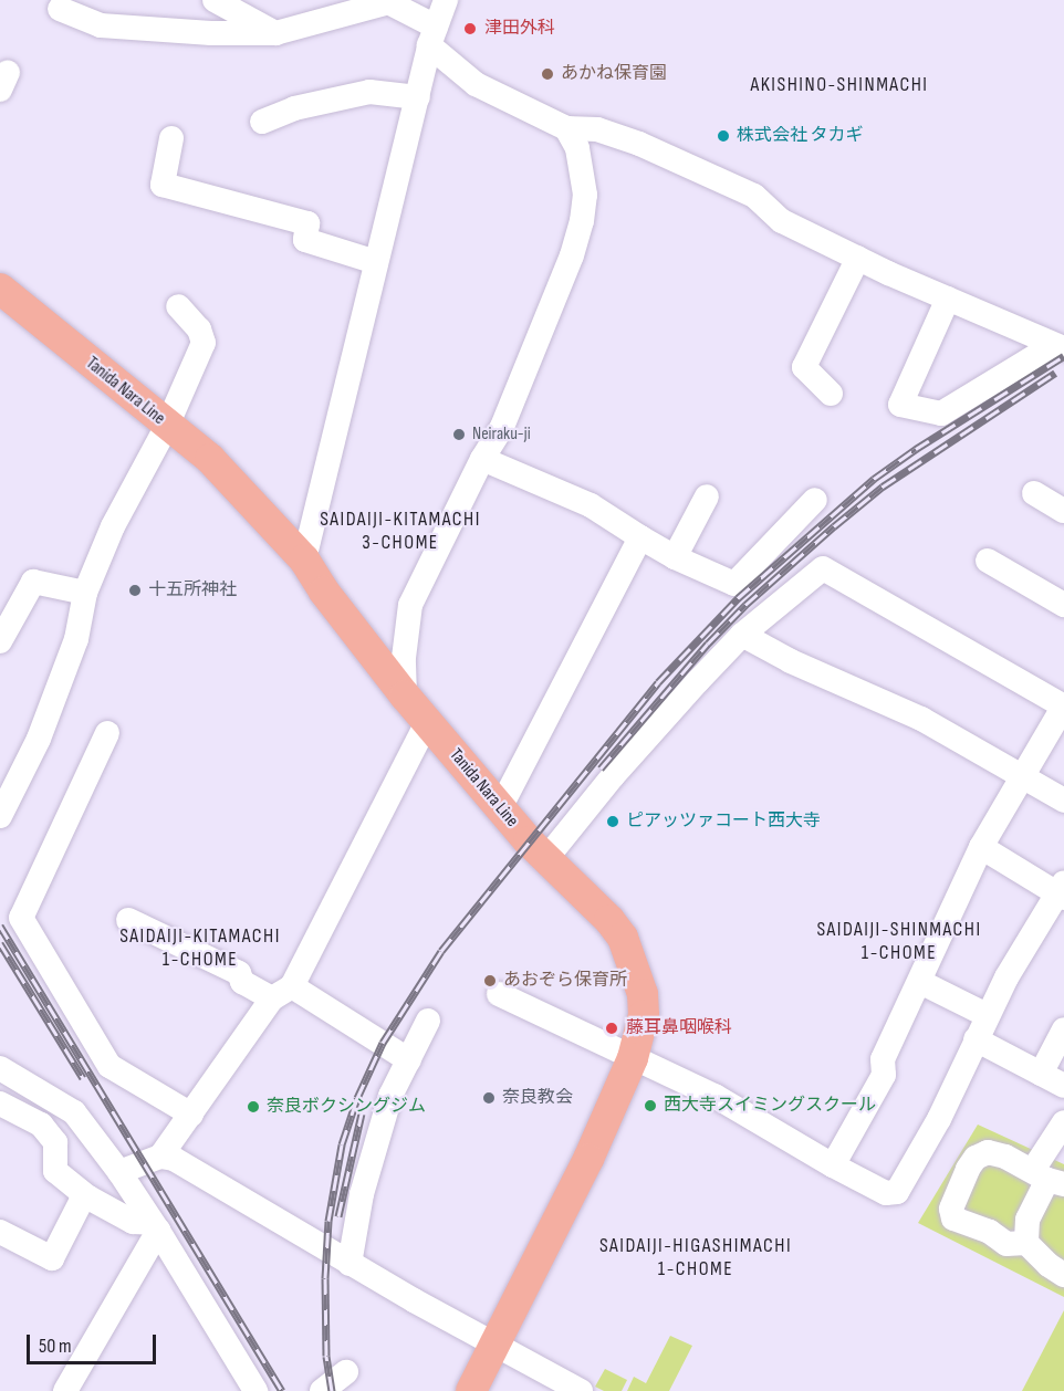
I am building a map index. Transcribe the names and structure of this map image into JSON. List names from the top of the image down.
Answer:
{
  "streets": {
    "main road": ["Tanida Nara Line"]
  },
  "districts": [
    "AKISHINO-SHINMACHI",
    "SAIDAIJI-KITAMACHI 3-CHOME",
    "SAIDAIJI-SHINMACHI 1-CHOME",
    "SAIDAIJI-KITAMACHI 1-CHOME",
    "SAIDAIJI-HIGASHIMACHI 1-CHOME"
  ],
  "places": [
    "津田外科",
    "あかね保育園",
    "株式会社 タカギ",
    "Neiraku-ji",
    "十五所神社",
    "ピアッツァコート西大寺",
    "あおぞら保育所",
    "藤耳鼻咽喉科",
    "奈良教会",
    "西大寺スイミングスクール",
    "奈良ボクシングジム"
  ],
  "scale_bar": "50 m"
}
